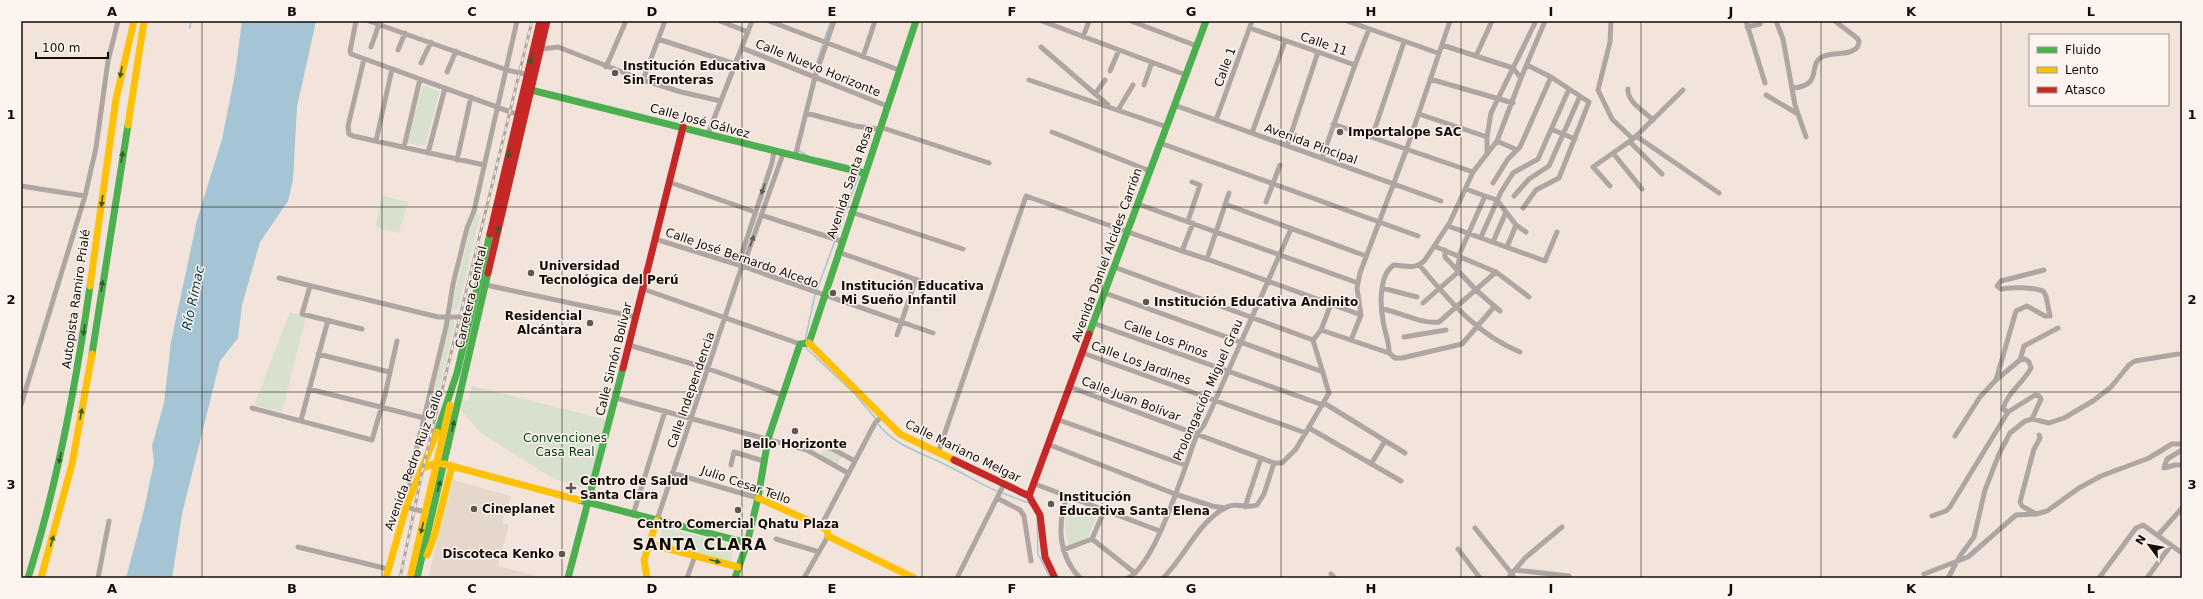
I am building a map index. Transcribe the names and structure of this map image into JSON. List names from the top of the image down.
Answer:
{
  "streets": {
    "main road": [
      "Calle José Gálvez",
      "Avenida Santa Rosa",
      "Avenida Daniel Alcides Carrión",
      "Carretera Central",
      "Autopista Ramiro Prialé",
      "Calle Simón Bolívar",
      "Calle Mariano Melgar",
      "Avenida Pedro Ruiz Gallo",
      "Julio Cesar Tello"
    ],
    "street": [
      "Calle 11",
      "Calle 1",
      "Calle Nuevo Horizonte",
      "Avenida Pincipal",
      "Calle José Bernardo Alcedo",
      "Calle Los Pinos",
      "Calle Los Jardines",
      "Calle Independencia",
      "Prolongación Miguel Grau",
      "Calle Juan Bolívar"
    ]
  },
  "crossings": [
    ["Calle 11", "Calle 1"],
    ["Calle 1", "Avenida Pincipal"],
    ["Calle Nuevo Horizonte", "Avenida Santa Rosa"],
    ["Calle José Gálvez", "Avenida Santa Rosa"],
    ["Calle José Gálvez", "Carretera Central"],
    ["Calle José Gálvez", "Calle Simón Bolívar"],
    ["Calle José Gálvez", "Calle Independencia"],
    ["Avenida Pincipal", "Avenida Daniel Alcides Carrión"],
    ["Avenida Santa Rosa", "Calle José Bernardo Alcedo"],
    ["Avenida Santa Rosa", "Calle Mariano Melgar"],
    ["Avenida Daniel Alcides Carrión", "Calle Los Pinos"],
    ["Avenida Daniel Alcides Carrión", "Calle Los Jardines"],
    ["Avenida Daniel Alcides Carrión", "Calle Juan Bolívar"],
    ["Avenida Daniel Alcides Carrión", "Calle Mariano Melgar"],
    ["Calle José Bernardo Alcedo", "Calle Simón Bolívar"],
    ["Calle José Bernardo Alcedo", "Calle Independencia"],
    ["Carretera Central", "Avenida Pedro Ruiz Gallo"],
    ["Calle Los Pinos", "Prolongación Miguel Grau"],
    ["Calle Los Jardines", "Prolongación Miguel Grau"],
    ["Calle Independencia", "Julio Cesar Tello"],
    ["Prolongación Miguel Grau", "Calle Juan Bolívar"]
  ],
  "districts": ["SANTA CLARA"],
  "water": ["Río Rímac"],
  "parks": ["Convenciones Casa Real"],
  "places": {
    "other": [
      "Institución Educativa Sin Fronteras",
      "Importalope SAC",
      "Universidad Tecnológica del Perú",
      "Institución Educativa Mi Sueño Infantil",
      "Institución Educativa Andinito",
      "Residencial Alcántara",
      "Bello Horizonte",
      "Institución Educativa Santa Elena",
      "Cineplanet",
      "Centro Comercial Qhatu Plaza",
      "Discoteca Kenko"
    ],
    "health": ["Centro de Salud Santa Clara"]
  },
  "legend": ["Fluido", "Lento", "Atasco"],
  "scale_bar": "100 m",
  "north": "top left",
  "grid": {
    "columns": [
      "A",
      "B",
      "C",
      "D",
      "E",
      "F",
      "G",
      "H",
      "I",
      "J",
      "K",
      "L"
    ],
    "rows": ["1", "2", "3"]
  }
}
